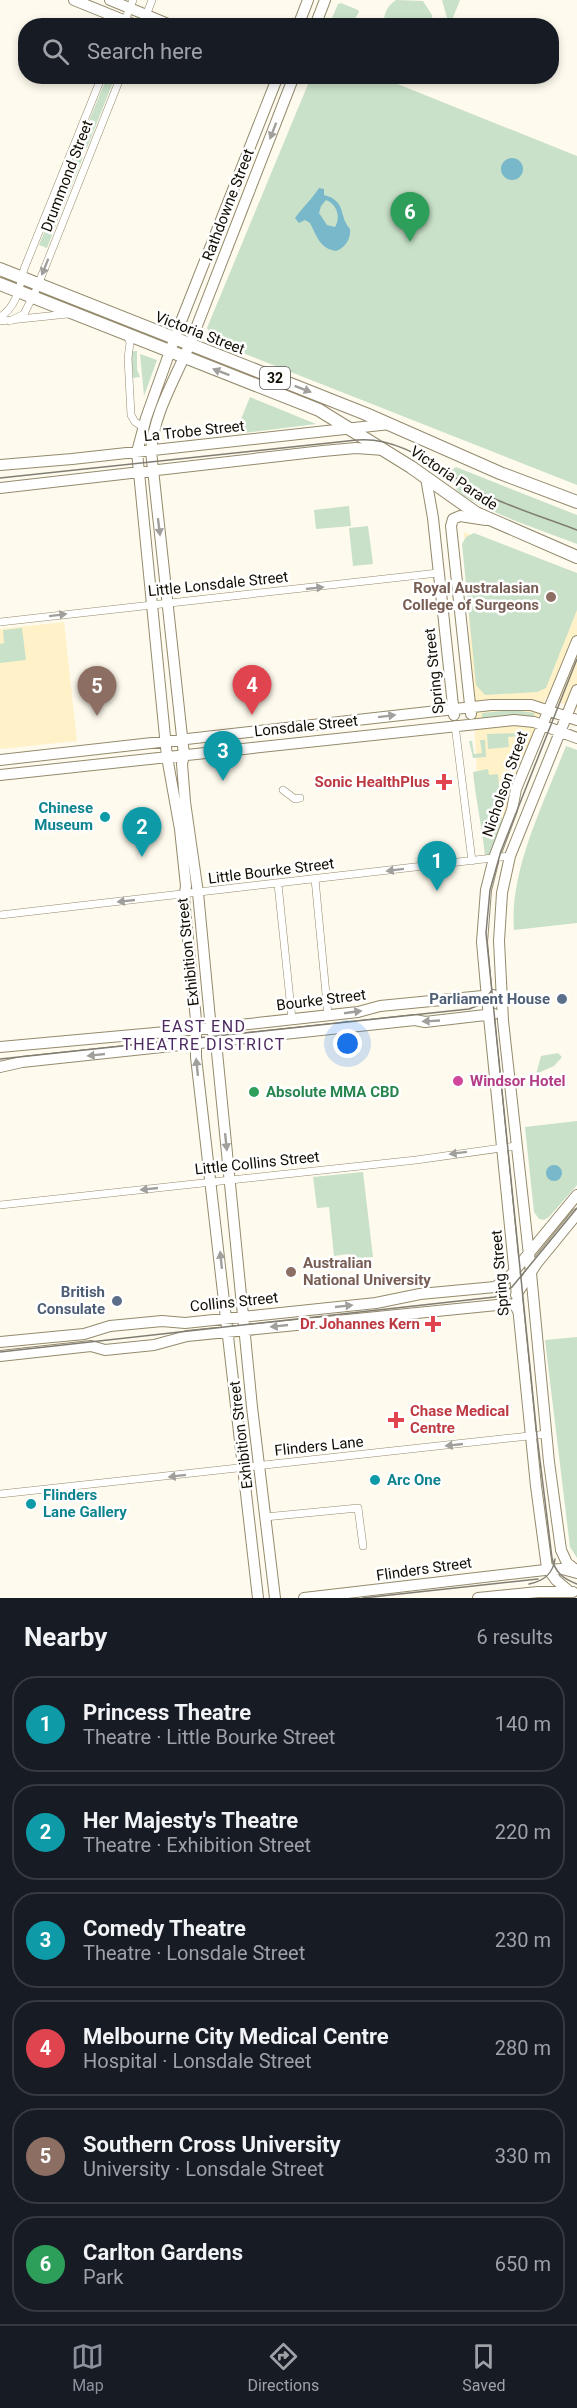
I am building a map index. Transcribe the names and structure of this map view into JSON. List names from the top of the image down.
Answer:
{
  "streets": {
    "main road": ["Victoria Street", "32", "Victoria Parade"],
    "street": [
      "Drummond Street",
      "Rathdowne Street",
      "La Trobe Street",
      "Little Lonsdale Street",
      "Spring Street",
      "Lonsdale Street",
      "Nicholson Street",
      "Little Bourke Street",
      "Exhibition Street",
      "Bourke Street",
      "Little Collins Street",
      "Collins Street",
      "Flinders Lane",
      "Flinders Street"
    ]
  },
  "crossings": [
    ["Drummond Street", "Victoria Street"],
    ["Rathdowne Street", "Victoria Street"],
    ["Rathdowne Street", "Exhibition Street"],
    ["Victoria Street", "La Trobe Street"],
    ["Victoria Street", "Victoria Parade"],
    ["Victoria Street", "Exhibition Street"],
    ["La Trobe Street", "Victoria Parade"],
    ["La Trobe Street", "Exhibition Street"],
    ["Victoria Parade", "Spring Street"],
    ["Little Lonsdale Street", "Spring Street"],
    ["Little Lonsdale Street", "Exhibition Street"],
    ["Spring Street", "Lonsdale Street"],
    ["Spring Street", "Nicholson Street"],
    ["Spring Street", "Little Bourke Street"],
    ["Spring Street", "Bourke Street"],
    ["Spring Street", "Little Collins Street"],
    ["Spring Street", "Collins Street"],
    ["Spring Street", "Flinders Lane"],
    ["Spring Street", "Flinders Street"],
    ["Lonsdale Street", "Nicholson Street"],
    ["Lonsdale Street", "Exhibition Street"],
    ["Nicholson Street", "Little Bourke Street"],
    ["Little Bourke Street", "Exhibition Street"],
    ["Exhibition Street", "Bourke Street"],
    ["Exhibition Street", "Little Collins Street"],
    ["Exhibition Street", "Collins Street"],
    ["Exhibition Street", "Flinders Lane"]
  ],
  "one_way": [
    "Little Lonsdale Street",
    "Little Bourke Street",
    "Little Collins Street",
    "Flinders Lane"
  ],
  "districts": ["EAST END THEATRE DISTRICT"],
  "places": {
    "other": [
      "Royal Australasian College of Surgeons",
      "Chinese Museum",
      "Parliament House",
      "Windsor Hotel",
      "Absolute MMA CBD",
      "Australian National University",
      "British Consulate",
      "Arc One",
      "Flinders Lane Gallery"
    ],
    "health": ["Sonic HealthPlus", "Dr Johannes Kern", "Chase Medical Centre"]
  },
  "page": {
    "search": "Search here",
    "pins": [
      "6",
      "4",
      "5",
      "3",
      "2",
      "1"
    ],
    "heading": ["Nearby", "6 results"],
    "list": [
      {
        "mark": "1",
        "name": "Princess Theatre",
        "note": "Theatre · Little Bourke Street",
        "value": "140 m"
      },
      {
        "mark": "2",
        "name": "Her Majesty's Theatre",
        "note": "Theatre · Exhibition Street",
        "value": "220 m"
      },
      {
        "mark": "3",
        "name": "Comedy Theatre",
        "note": "Theatre · Lonsdale Street",
        "value": "230 m"
      },
      {
        "mark": "4",
        "name": "Melbourne City Medical Centre",
        "note": "Hospital · Lonsdale Street",
        "value": "280 m"
      },
      {
        "mark": "5",
        "name": "Southern Cross University",
        "note": "University · Lonsdale Street",
        "value": "330 m"
      },
      {
        "mark": "6",
        "name": "Carlton Gardens",
        "note": "Park",
        "value": "650 m"
      }
    ],
    "nav": ["Map", "Directions", "Saved"]
  }
}
